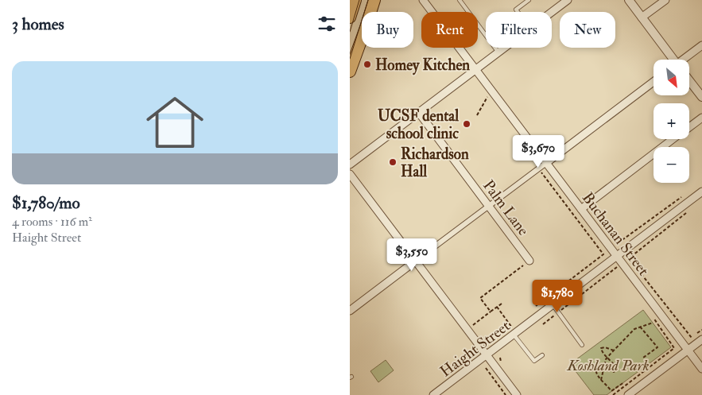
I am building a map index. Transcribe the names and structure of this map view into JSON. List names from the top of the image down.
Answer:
{
  "streets": {
    "street": ["Palm Lane", "Buchanan Street", "Haight Street"]
  },
  "crossings": [
    ["Buchanan Street", "Haight Street"]
  ],
  "parks": ["Koshland Park"],
  "places": ["Homey Kitchen", "UCSF dental school clinic", "Richardson Hall"],
  "north": "bottom right",
  "page": {
    "heading": "3 homes",
    "chip": [
      "Buy",
      "Rent",
      "Filters",
      "New"
    ],
    "list": [
      {
        "name": "$1,780/mo",
        "note": "4 rooms · 116 m² · Haight Street"
      }
    ],
    "map_buttons": ["+", "−"],
    "price": ["$3,670", "$3,550", "$1,780"]
  }
}
